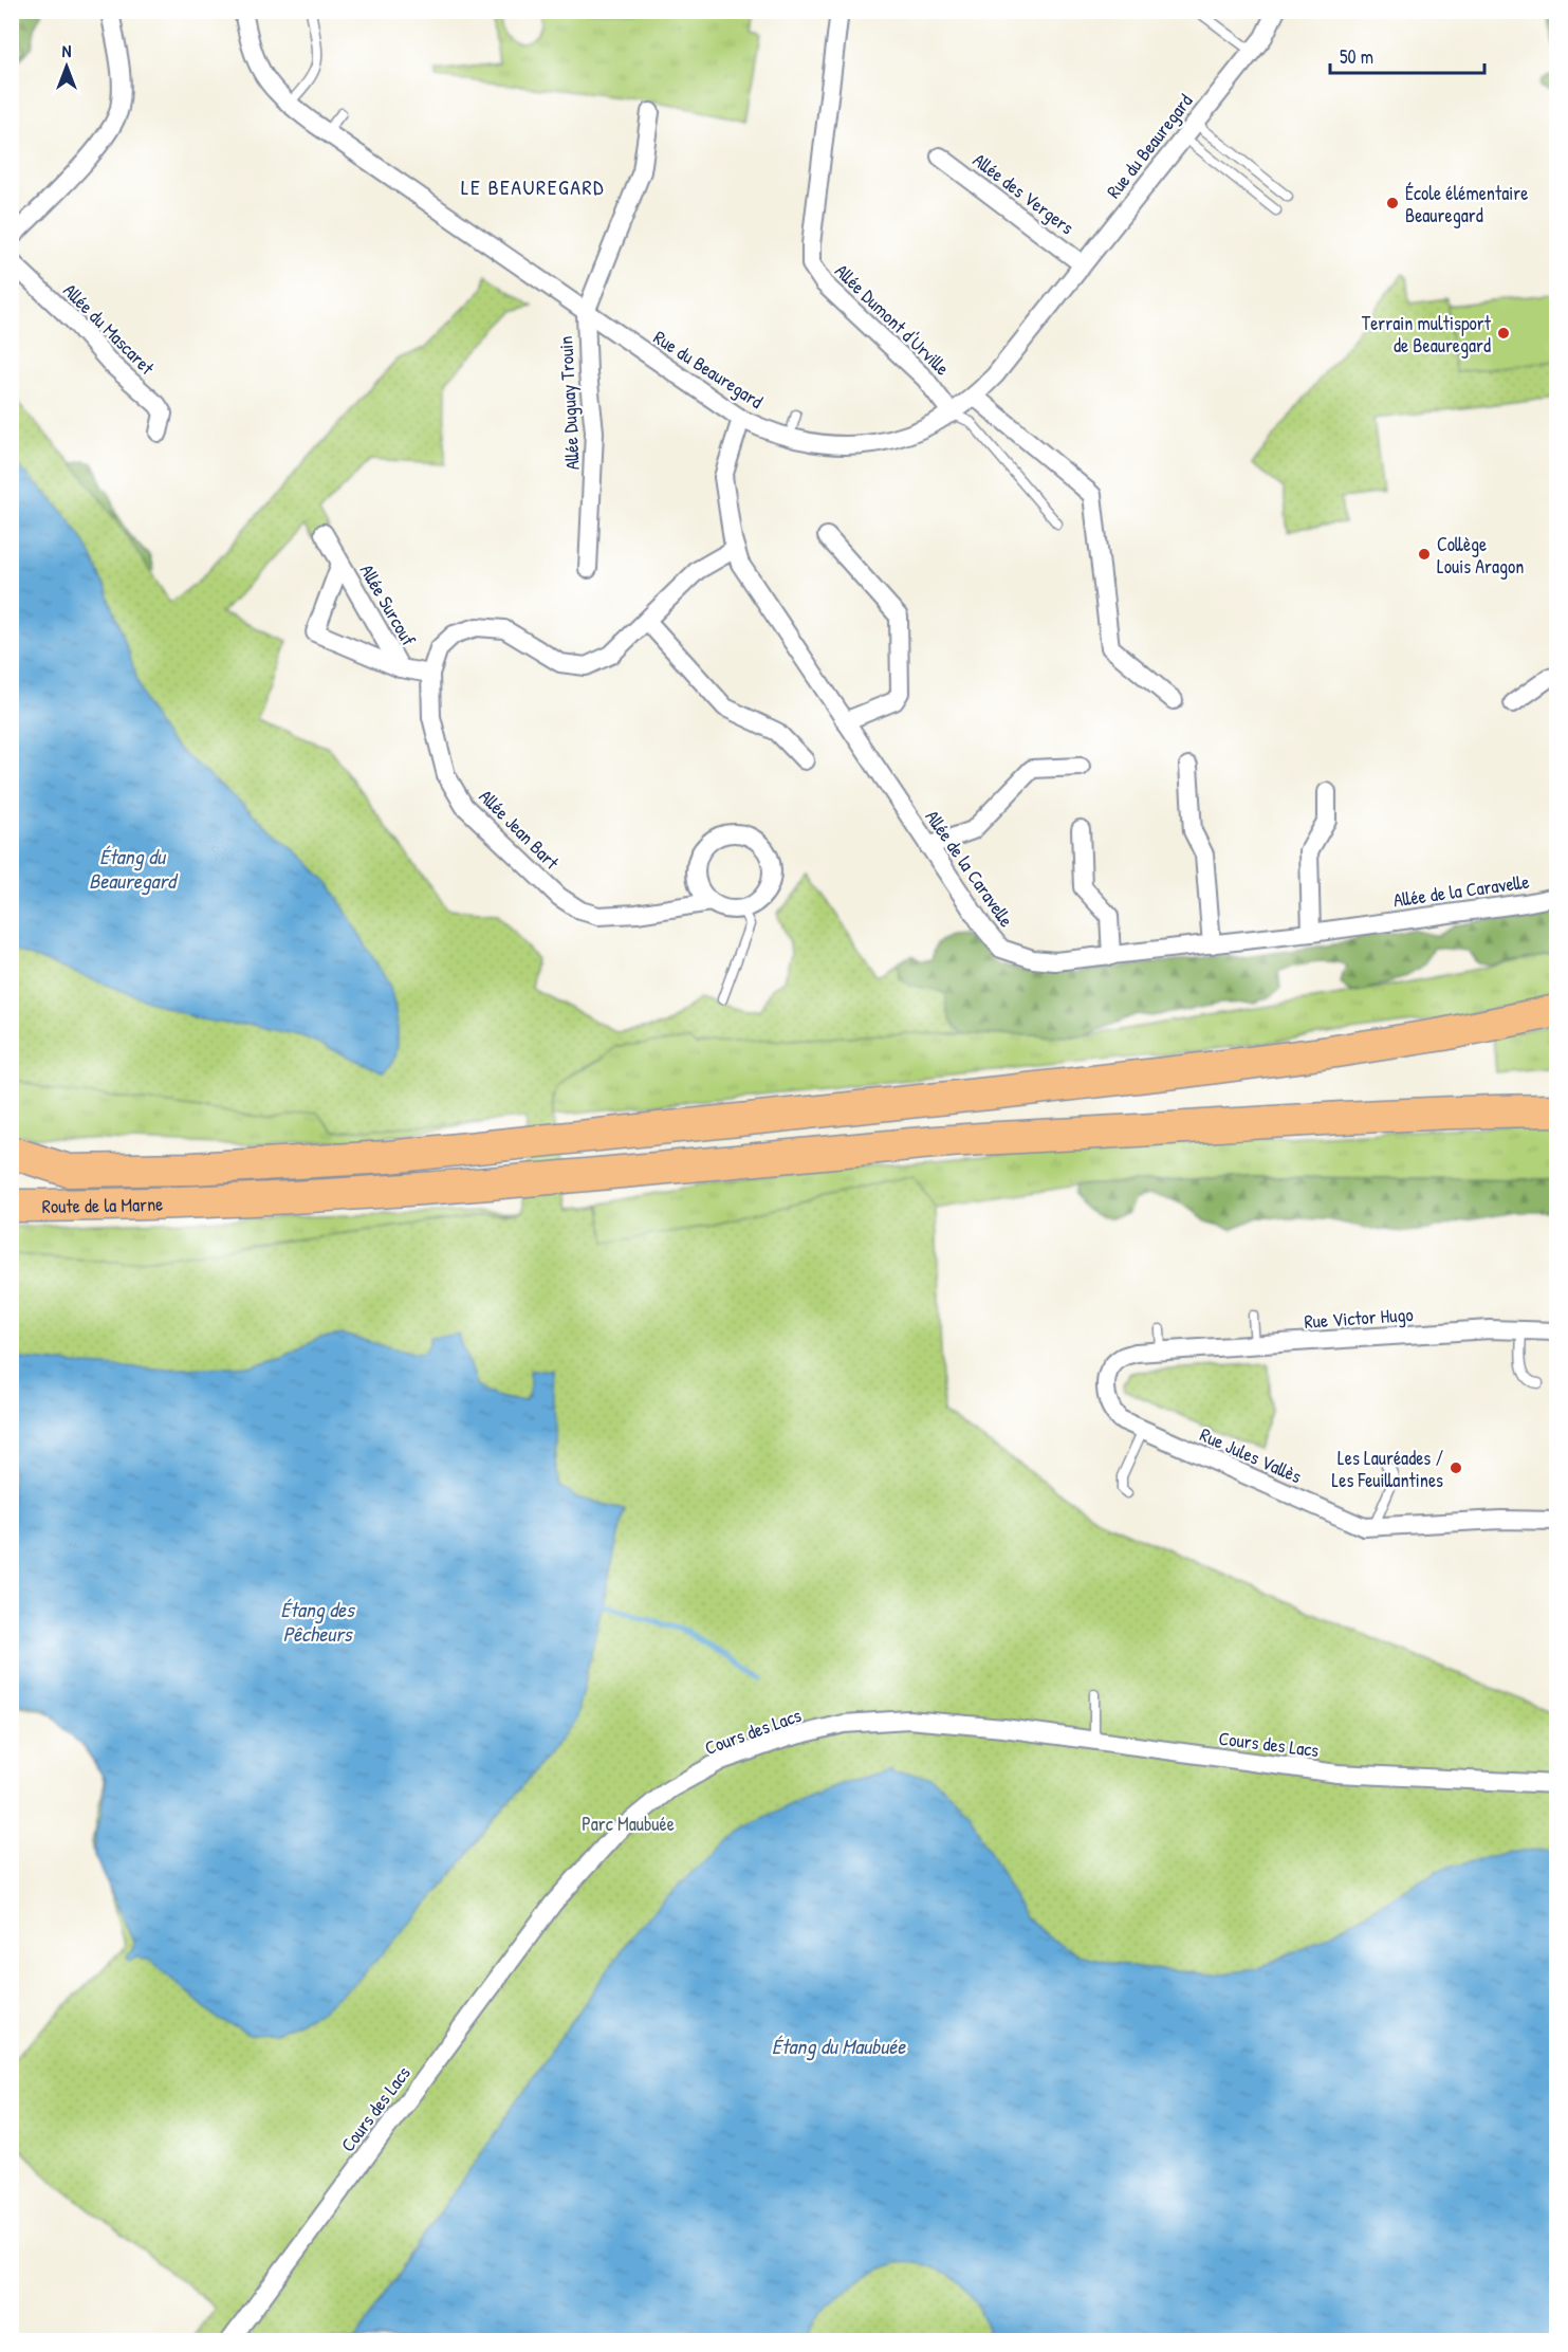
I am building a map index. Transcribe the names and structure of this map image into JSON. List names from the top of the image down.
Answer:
{
  "streets": {
    "highway": ["Route de la Marne"],
    "street": [
      "Rue du Beauregard",
      "Allée des Vergers",
      "Allée Dumont d'Urville",
      "Allée du Mascaret",
      "Allée Duguay Trouin",
      "Allée Surcouf",
      "Allée Jean Bart",
      "Allée de la Caravelle",
      "Rue Victor Hugo",
      "Rue Jules Vallès",
      "Cours des Lacs"
    ]
  },
  "crossings": [
    ["Rue du Beauregard", "Allée des Vergers"],
    ["Rue du Beauregard", "Allée Dumont d'Urville"],
    ["Rue du Beauregard", "Allée Duguay Trouin"],
    ["Rue du Beauregard", "Allée de la Caravelle"],
    ["Allée Surcouf", "Allée Jean Bart"],
    ["Allée Jean Bart", "Allée de la Caravelle"],
    ["Rue Victor Hugo", "Rue Jules Vallès"]
  ],
  "districts": ["LE BEAUREGARD"],
  "water": ["Étang du Beauregard", "Étang des Pêcheurs", "Étang du Maubuée"],
  "parks": ["Parc Maubuée"],
  "places": [
    "École élémentaire Beauregard",
    "Terrain multisport de Beauregard",
    "Collège Louis Aragon",
    "Les Lauréades / Les Feuillantines"
  ],
  "scale_bar": "50 m",
  "north": "top"
}
